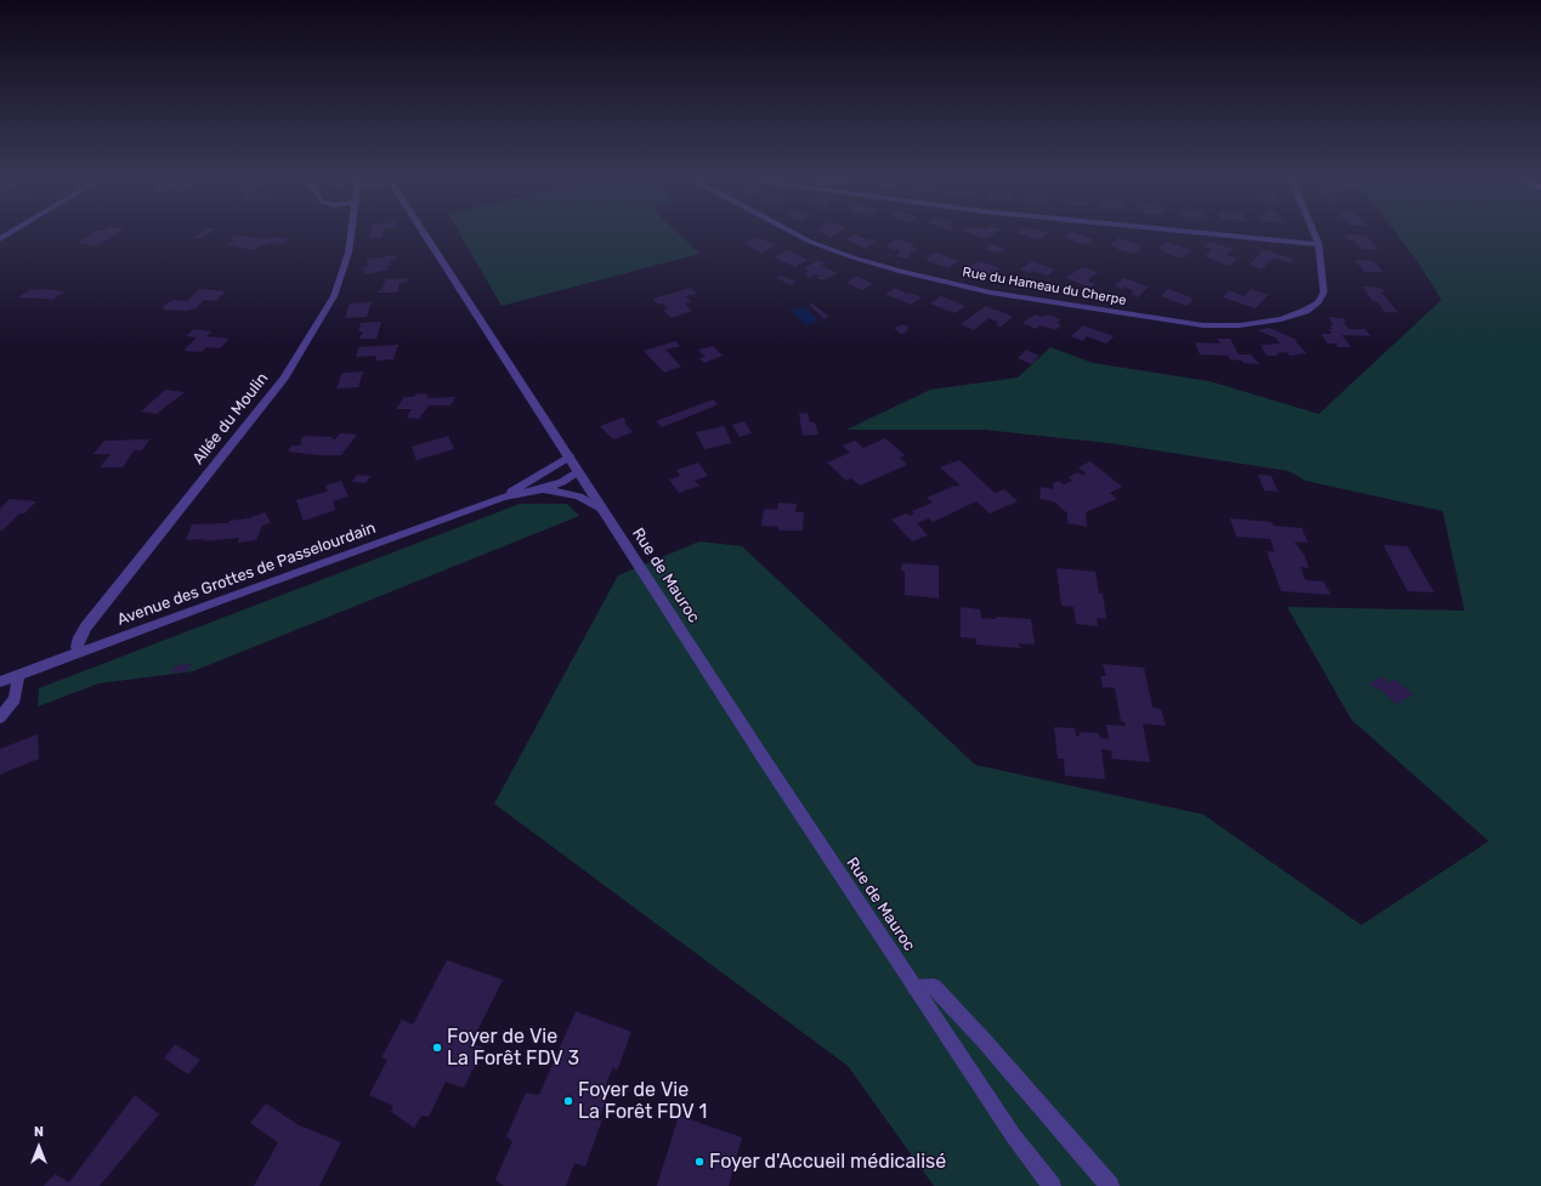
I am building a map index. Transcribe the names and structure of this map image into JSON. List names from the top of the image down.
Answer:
{
  "streets": {
    "street": [
      "Rue du Hameau du Cherpe",
      "Allée du Moulin",
      "Avenue des Grottes de Passelourdain",
      "Rue de Mauroc"
    ]
  },
  "crossings": [
    ["Allée du Moulin", "Avenue des Grottes de Passelourdain"],
    ["Avenue des Grottes de Passelourdain", "Rue de Mauroc"]
  ],
  "places": ["Foyer de Vie La Forêt FDV 3", "Foyer de Vie La Forêt FDV 1", "Foyer d'Accueil médicalisé"],
  "north": "top"
}
